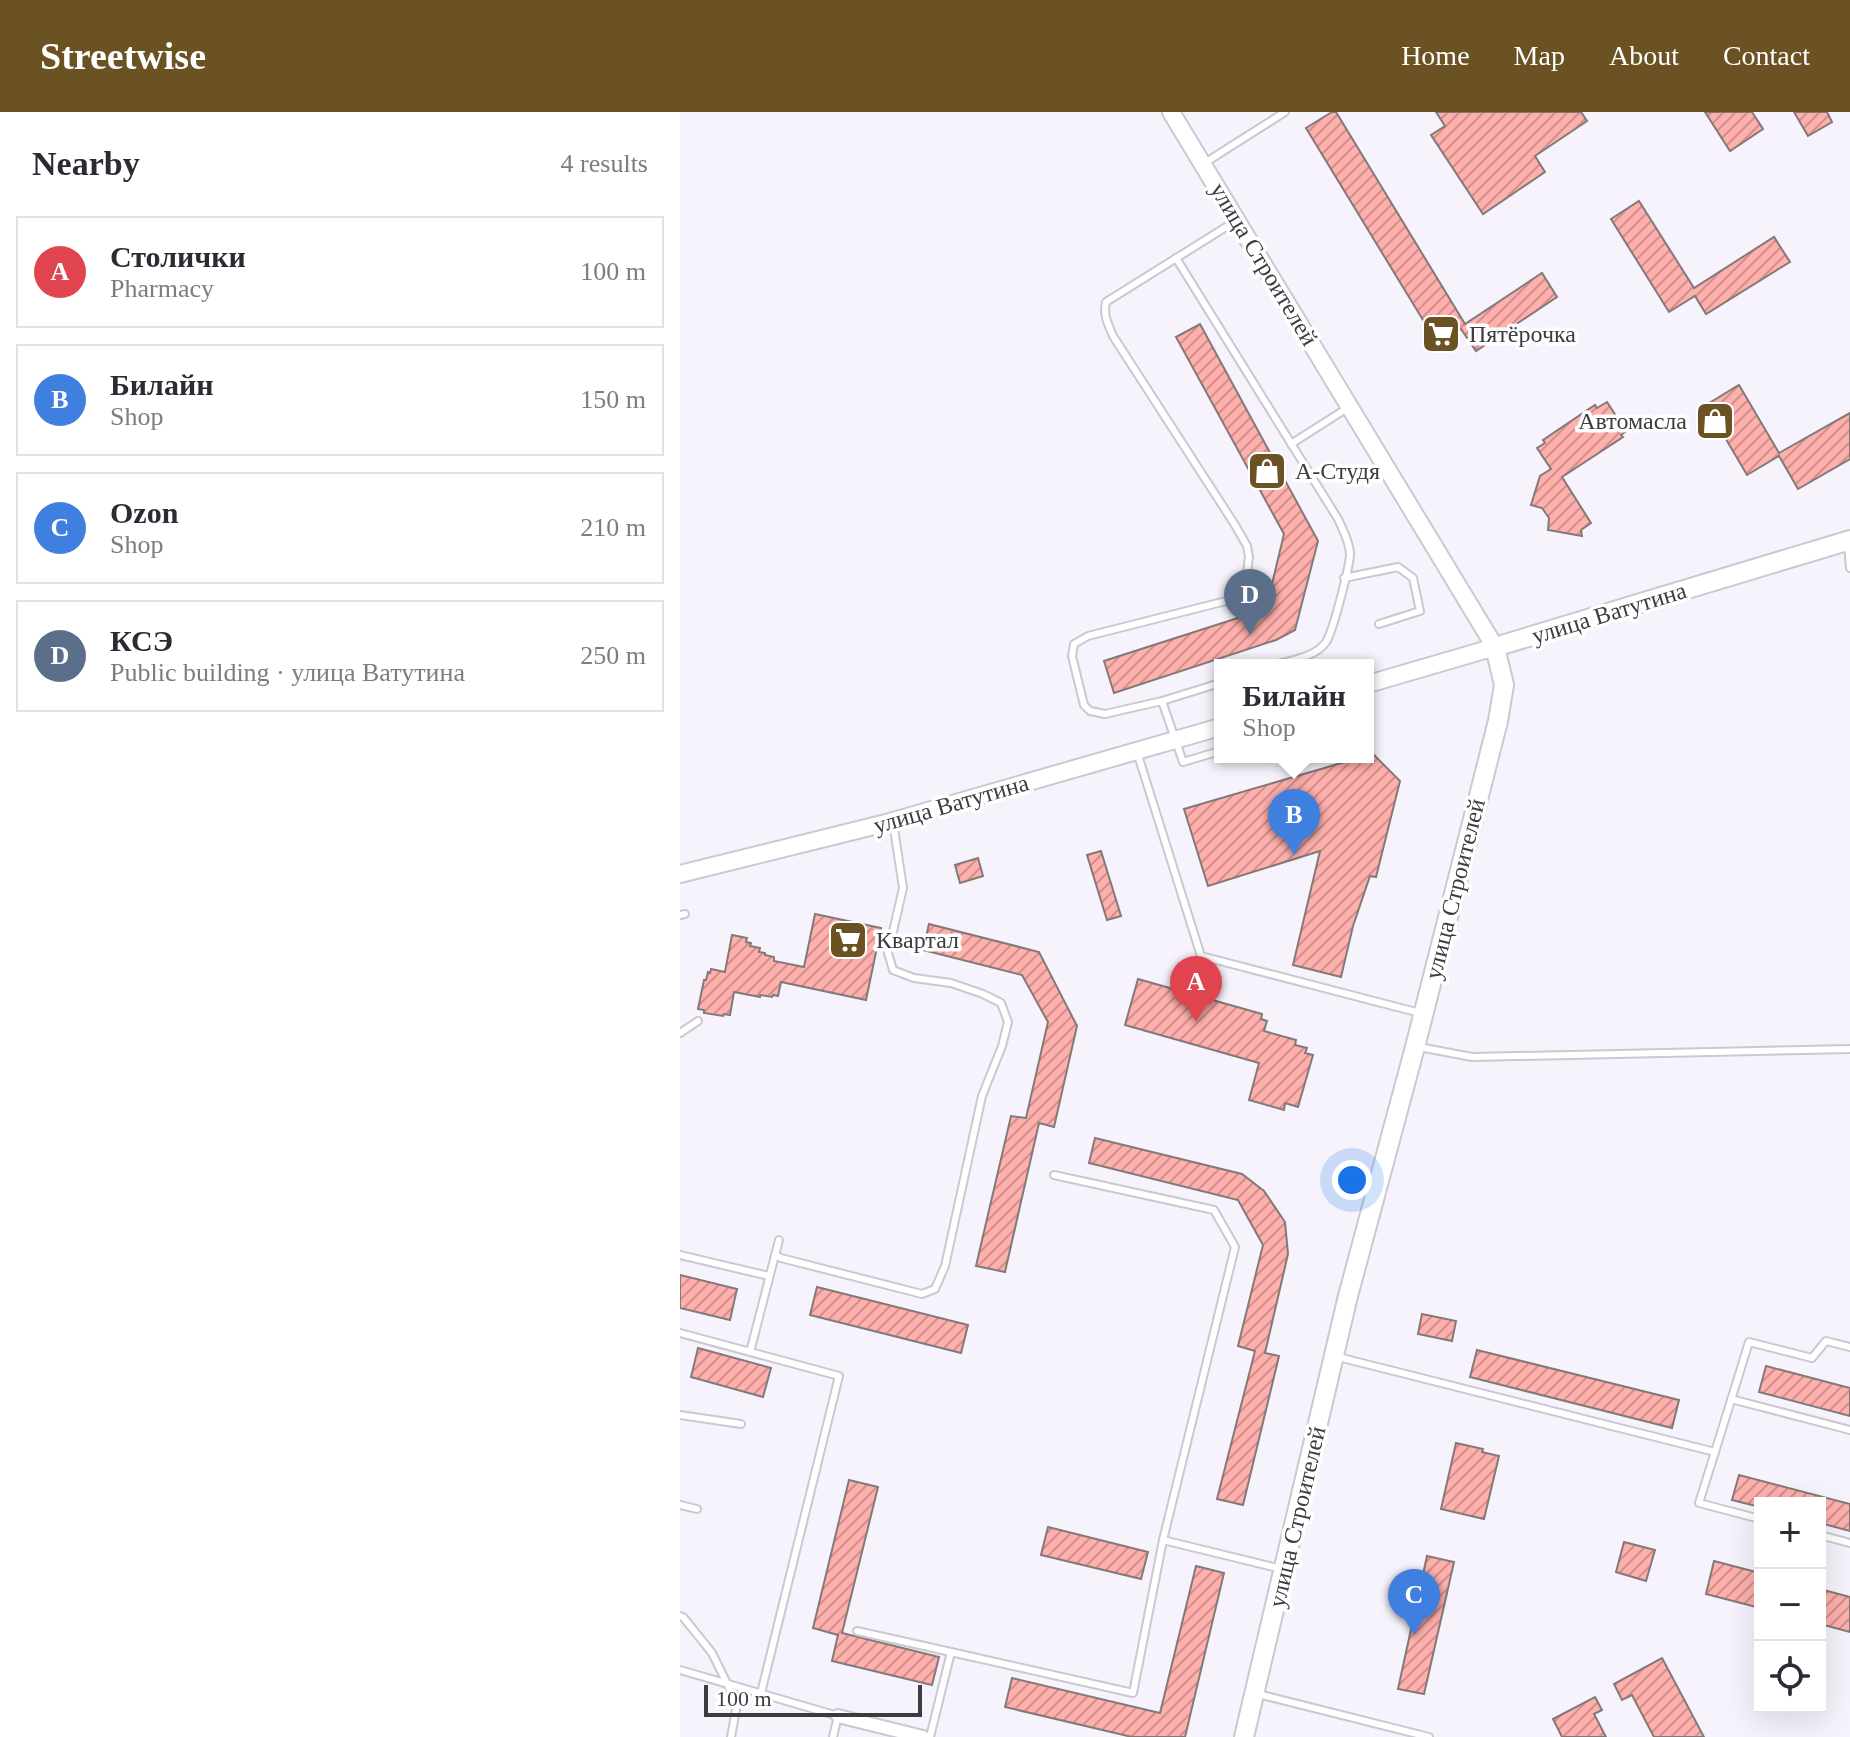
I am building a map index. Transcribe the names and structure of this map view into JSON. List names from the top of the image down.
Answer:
{
  "streets": {
    "main road": ["улица Строителей", "улица Ватутина"]
  },
  "crossings": [
    ["улица Строителей", "улица Ватутина"]
  ],
  "places": {
    "supermarket": ["Пятёрочка", "Квартал"],
    "shop": ["Автомасла", "А-Студя"]
  },
  "scale_bar": "100 m",
  "page": {
    "header": "Streetwise",
    "nav": [
      "Home",
      "Map",
      "About",
      "Contact"
    ],
    "heading": ["Nearby", "4 results"],
    "list": [
      {
        "mark": "A",
        "name": "Столички",
        "note": "Pharmacy",
        "value": "100 m"
      },
      {
        "mark": "B",
        "name": "Билайн",
        "note": "Shop",
        "value": "150 m"
      },
      {
        "mark": "C",
        "name": "Ozon",
        "note": "Shop",
        "value": "210 m"
      },
      {
        "mark": "D",
        "name": "КСЭ",
        "note": "Public building · улица Ватутина",
        "value": "250 m"
      }
    ],
    "pins": [
      "D",
      "B",
      "A",
      "C"
    ],
    "popup": ["Билайн", "Shop"],
    "map_buttons": ["+", "−"],
    "scale": "100 m"
  }
}
